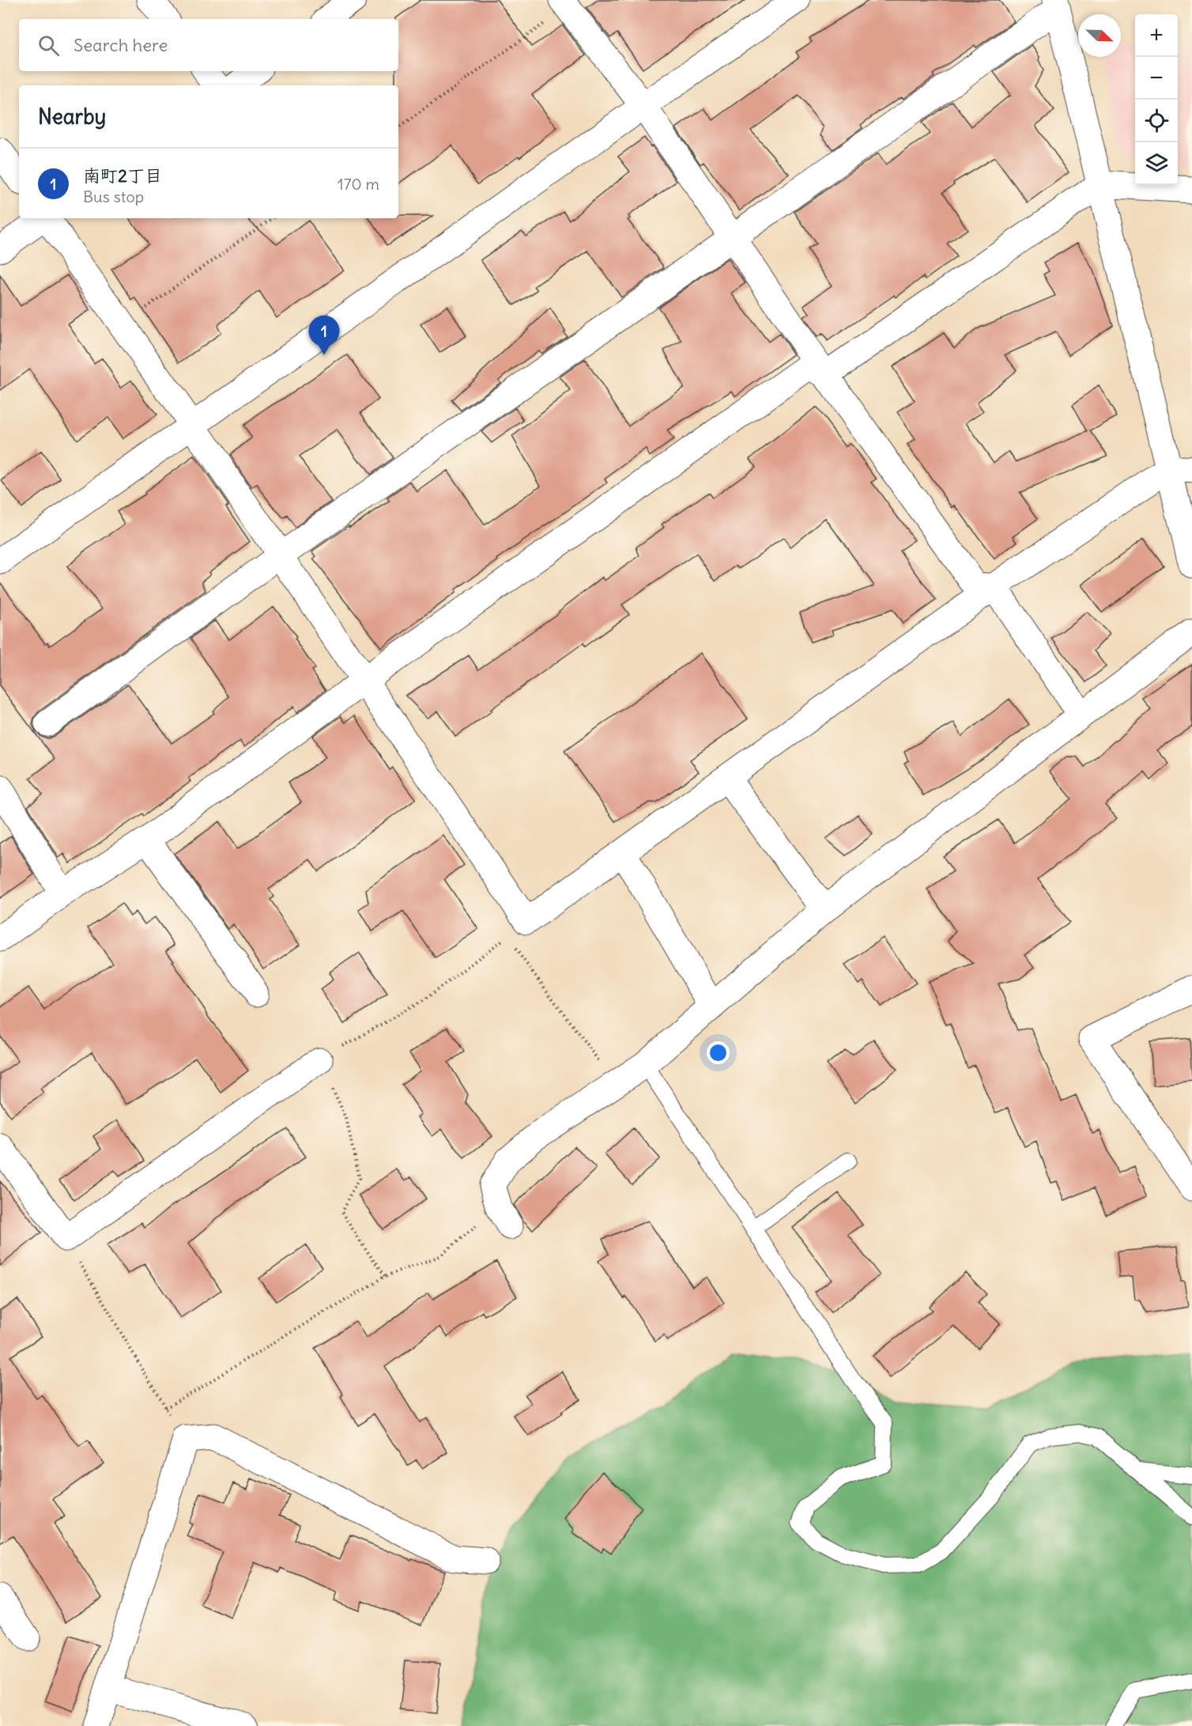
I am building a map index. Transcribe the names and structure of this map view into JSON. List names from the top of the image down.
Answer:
{
  "north": "bottom right",
  "page": {
    "map_buttons": ["+", "−"],
    "search": "Search here",
    "heading": "Nearby",
    "list": [
      {
        "mark": "1",
        "name": "南町2丁目",
        "note": "Bus stop",
        "value": "170 m"
      }
    ],
    "pins": "1"
  }
}
